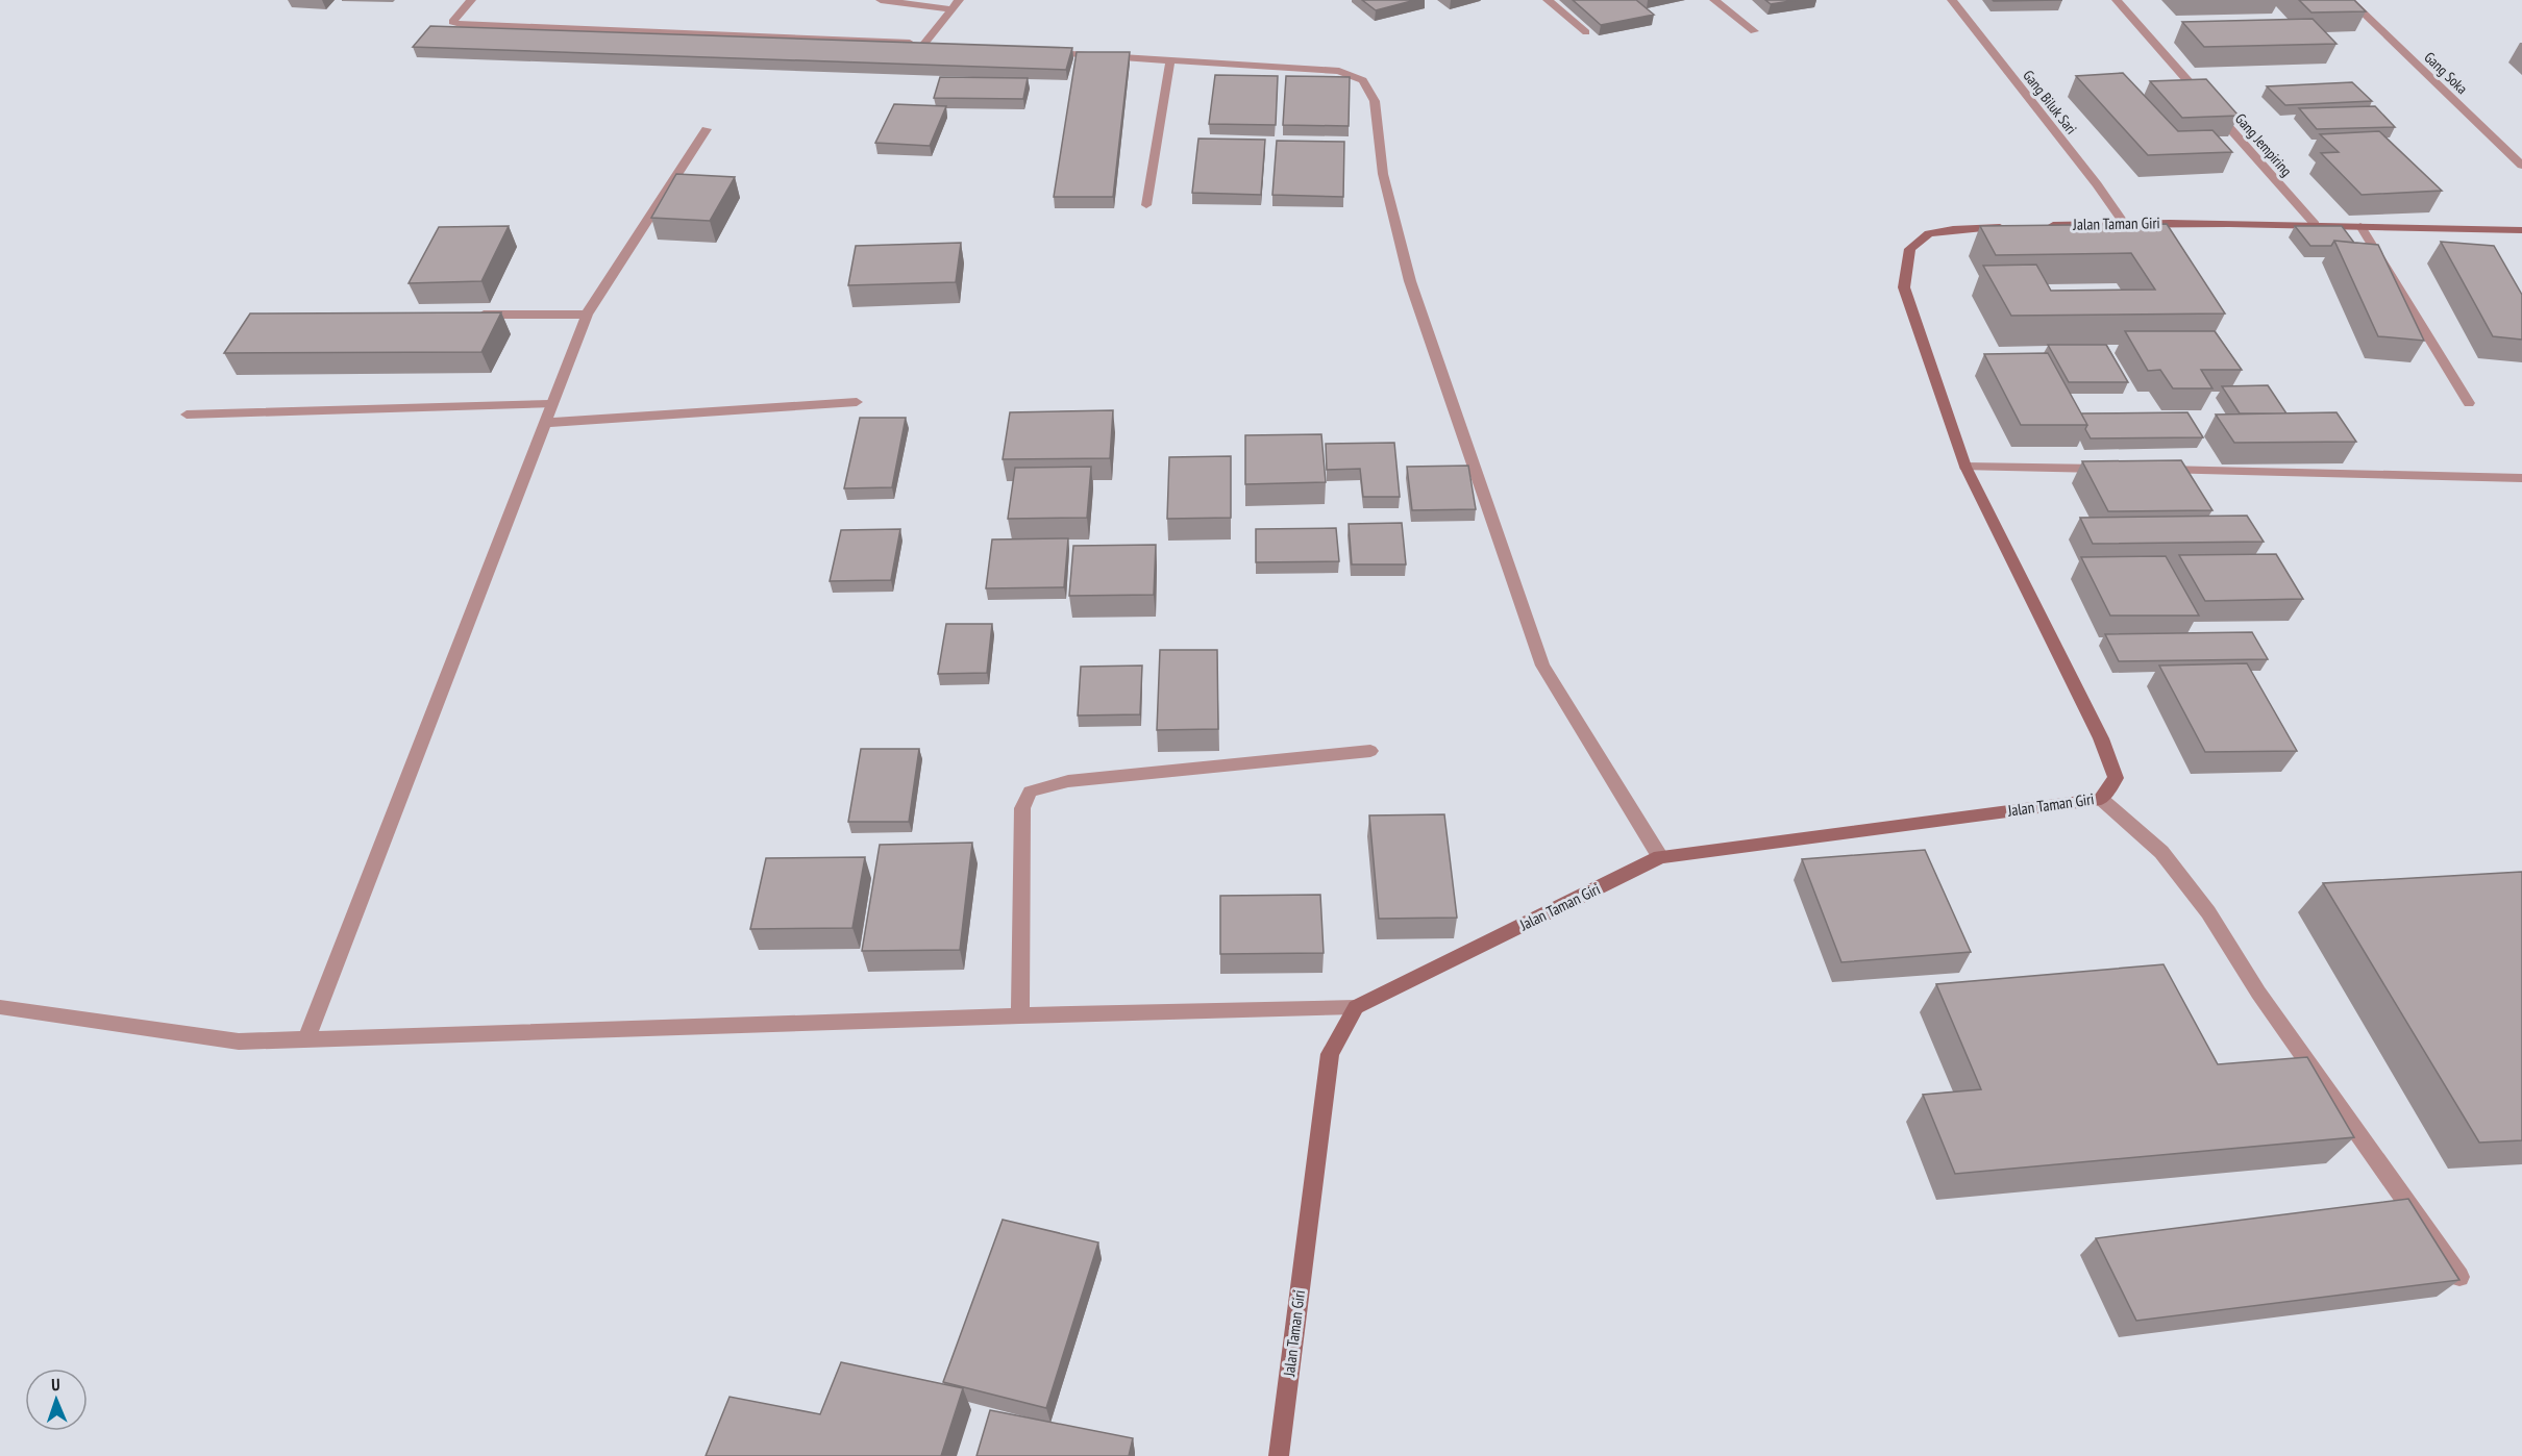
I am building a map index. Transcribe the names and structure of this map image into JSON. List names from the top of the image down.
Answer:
{
  "streets": {
    "street": [
      "Gang Soka",
      "Gang Biluk Sari",
      "Gang Jempiring",
      "Jalan Taman Giri"
    ]
  },
  "crossings": [
    ["Gang Biluk Sari", "Jalan Taman Giri"],
    ["Gang Jempiring", "Jalan Taman Giri"]
  ],
  "north": "top"
}
